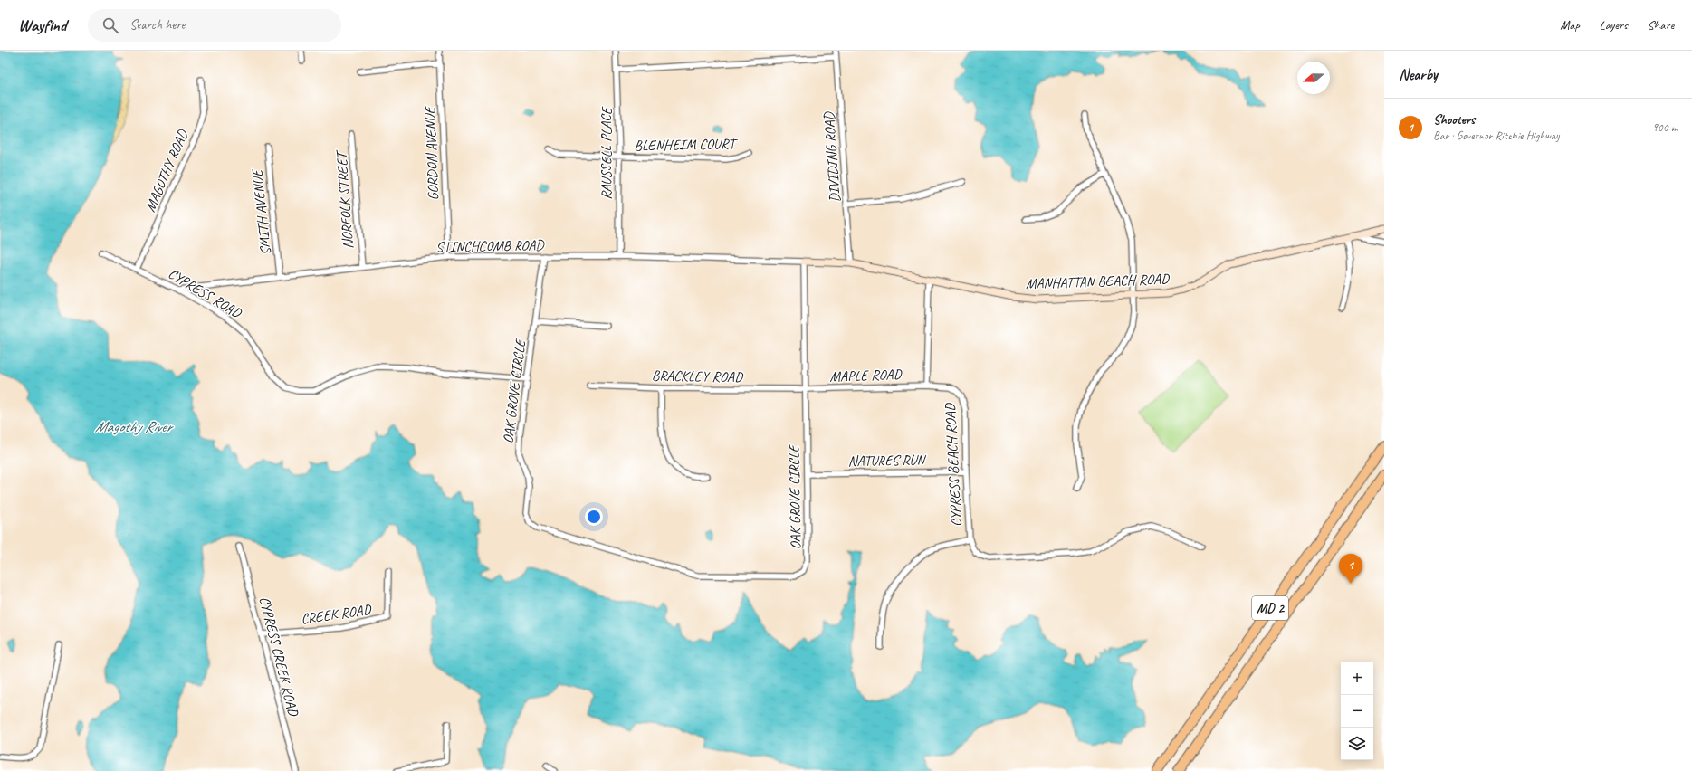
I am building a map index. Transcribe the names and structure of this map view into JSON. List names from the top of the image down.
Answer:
{
  "streets": {
    "highway": ["MD 2"],
    "street": [
      "BLENHEIM COURT",
      "GORDON AVENUE",
      "RAUSSELL PLACE",
      "DIVIDING ROAD",
      "MAGOTHY ROAD",
      "NORFOLK STREET",
      "SMITH AVENUE",
      "STINCHCOMB ROAD",
      "MANHATTAN BEACH ROAD",
      "CYPRESS ROAD",
      "MAPLE ROAD",
      "BRACKLEY ROAD",
      "OAK GROVE CIRCLE",
      "NATURES RUN",
      "CYPRESS BEACH ROAD",
      "CREEK ROAD",
      "CYPRESS CREEK ROAD"
    ]
  },
  "crossings": [
    ["BLENHEIM COURT", "RAUSSELL PLACE"],
    ["GORDON AVENUE", "STINCHCOMB ROAD"],
    ["RAUSSELL PLACE", "STINCHCOMB ROAD"],
    ["DIVIDING ROAD", "MANHATTAN BEACH ROAD"],
    ["MAGOTHY ROAD", "CYPRESS ROAD"],
    ["NORFOLK STREET", "STINCHCOMB ROAD"],
    ["SMITH AVENUE", "STINCHCOMB ROAD"],
    ["STINCHCOMB ROAD", "MANHATTAN BEACH ROAD"],
    ["STINCHCOMB ROAD", "CYPRESS ROAD"],
    ["STINCHCOMB ROAD", "OAK GROVE CIRCLE"],
    ["MANHATTAN BEACH ROAD", "OAK GROVE CIRCLE"],
    ["CYPRESS ROAD", "OAK GROVE CIRCLE"],
    ["MAPLE ROAD", "BRACKLEY ROAD"],
    ["MAPLE ROAD", "OAK GROVE CIRCLE"],
    ["MAPLE ROAD", "CYPRESS BEACH ROAD"],
    ["BRACKLEY ROAD", "OAK GROVE CIRCLE"],
    ["OAK GROVE CIRCLE", "NATURES RUN"],
    ["NATURES RUN", "CYPRESS BEACH ROAD"],
    ["CREEK ROAD", "CYPRESS CREEK ROAD"]
  ],
  "water": ["Magothy River"],
  "north": "left",
  "page": {
    "header": "Wayfind",
    "search": "Search here",
    "nav": ["Map", "Layers", "Share"],
    "heading": "Nearby",
    "list": [
      {
        "mark": "1",
        "name": "Shooters",
        "note": "Bar · Governor Ritchie Highway",
        "value": "900 m"
      }
    ],
    "pins": "1",
    "map_buttons": ["+", "−"]
  }
}
